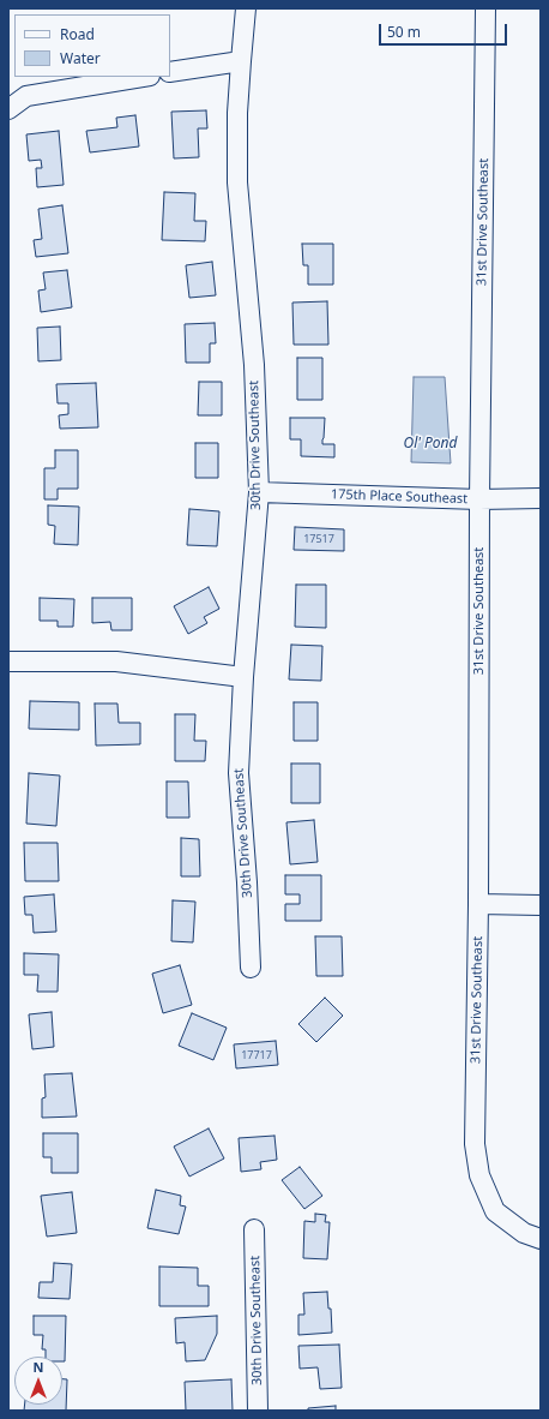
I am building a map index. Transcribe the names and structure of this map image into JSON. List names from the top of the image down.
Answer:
{
  "streets": {
    "street": ["31st Drive Southeast", "30th Drive Southeast", "175th Place Southeast"]
  },
  "crossings": [
    ["31st Drive Southeast", "175th Place Southeast"],
    ["30th Drive Southeast", "175th Place Southeast"]
  ],
  "water": ["Ol' Pond"],
  "house_numbers": ["17517", "17717"],
  "legend": ["Road", "Water"],
  "scale_bar": "50 m",
  "north": "top"
}
